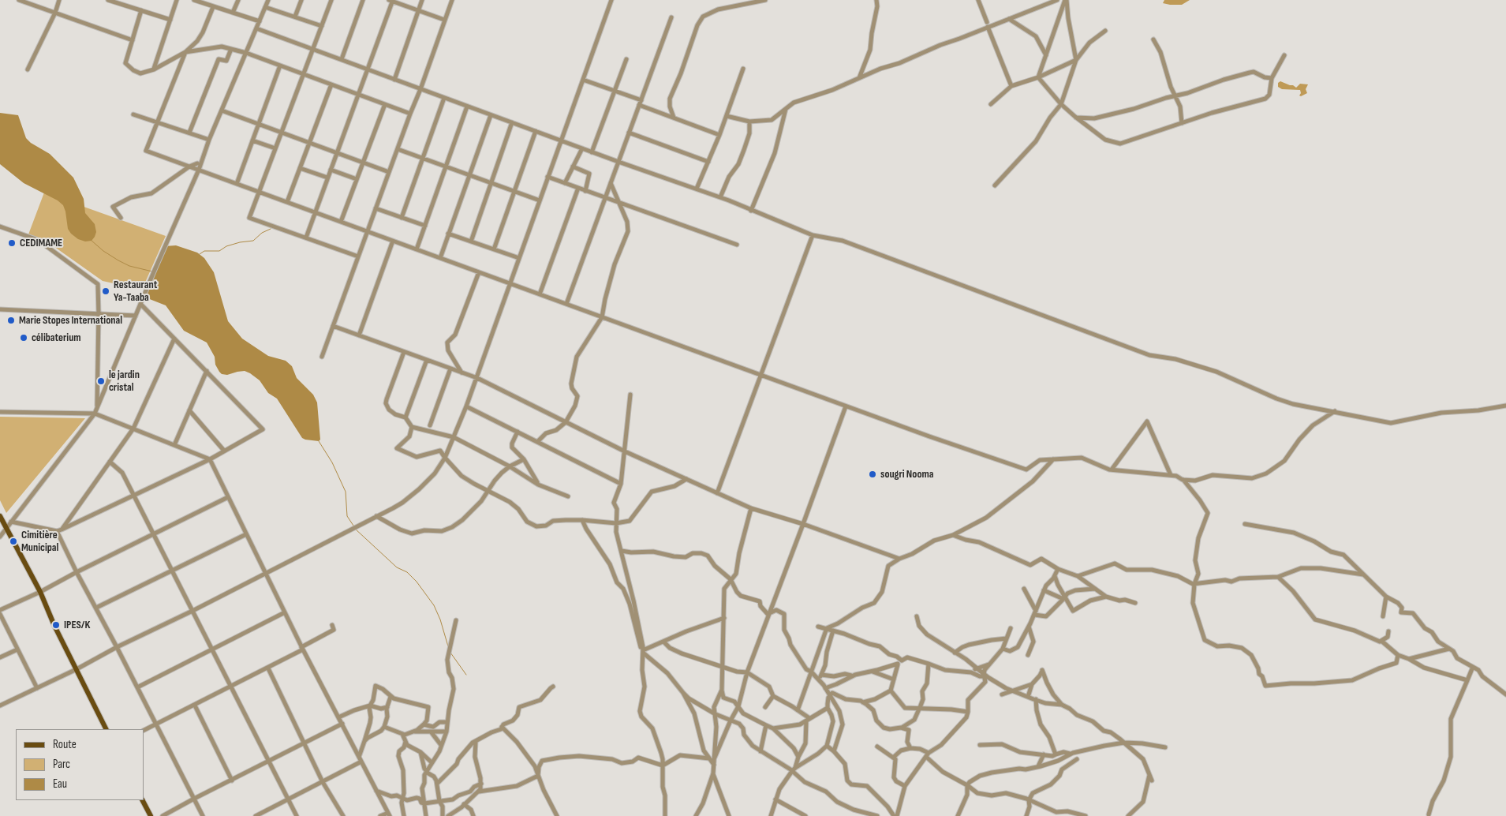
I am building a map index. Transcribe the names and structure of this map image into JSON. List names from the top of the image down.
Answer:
{
  "places": [
    "CEDIMAME",
    "Restaurant Ya-Taaba",
    "Marie Stopes International",
    "célibaterium",
    "le jardin cristal",
    "sougri Nooma",
    "Cimitière Municipal",
    "IPES/K"
  ],
  "legend": ["Route", "Parc", "Eau"]
}
